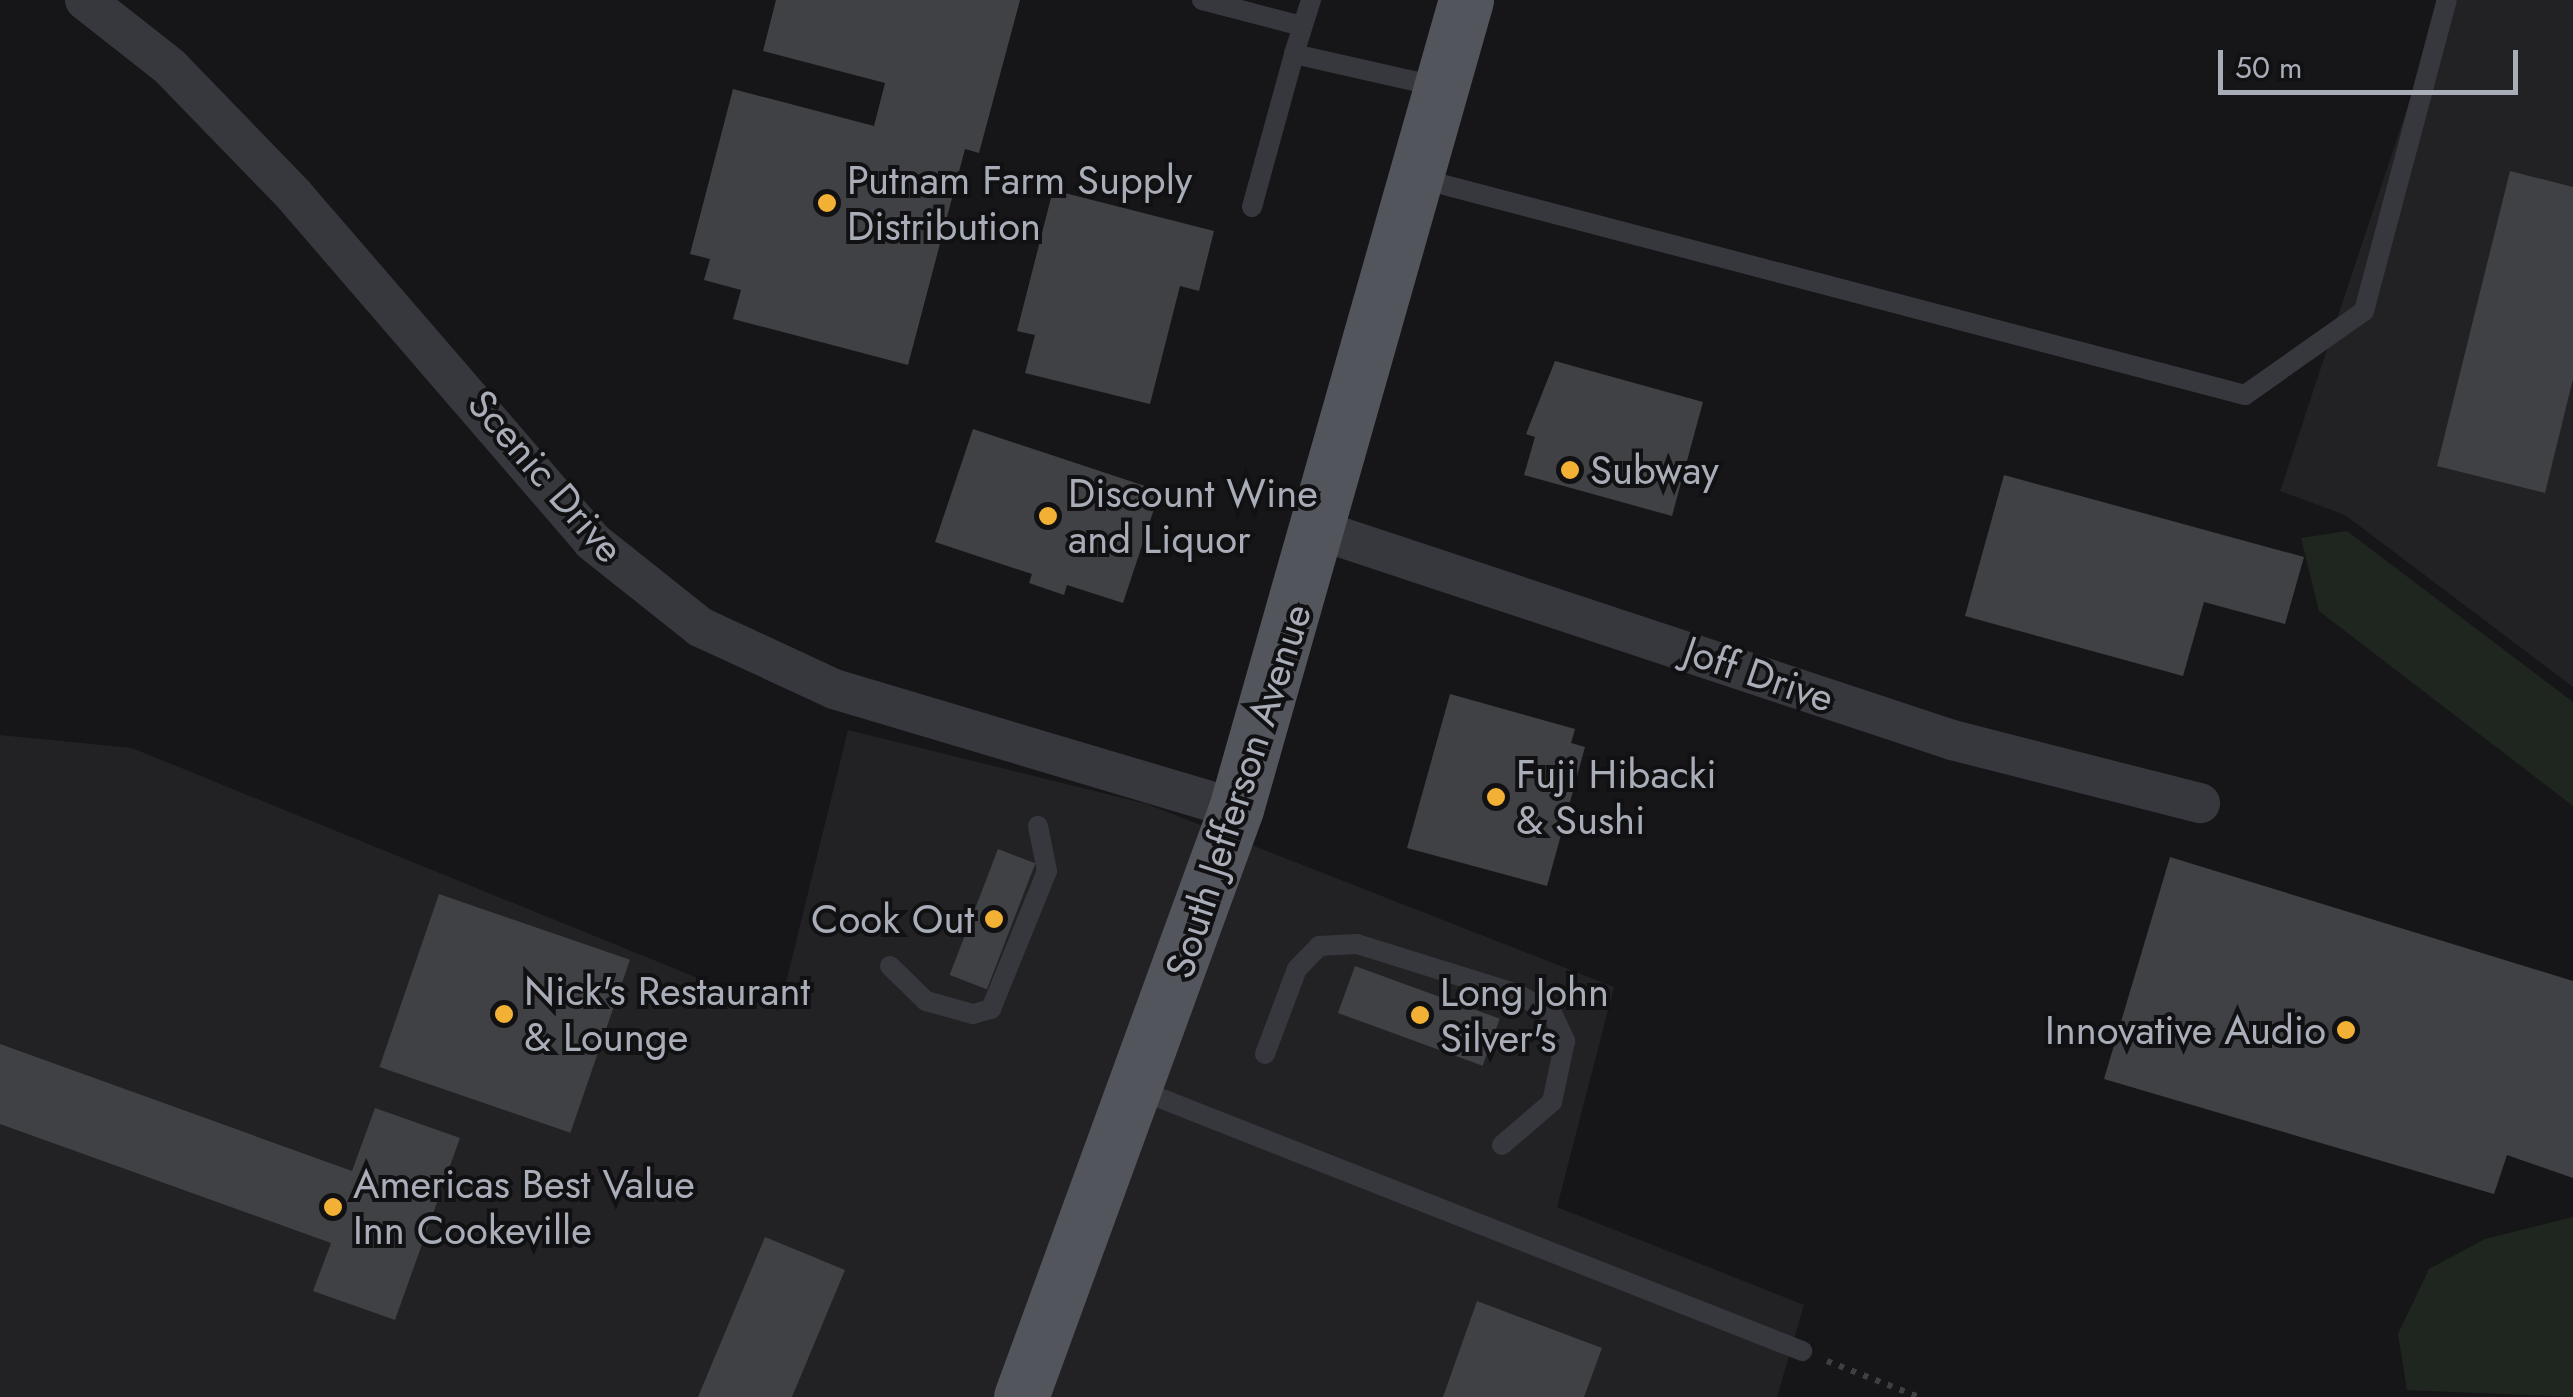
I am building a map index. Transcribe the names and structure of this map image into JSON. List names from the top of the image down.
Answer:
{
  "streets": {
    "main road": ["South Jefferson Avenue"],
    "street": ["Scenic Drive", "Joff Drive"]
  },
  "crossings": [
    ["Scenic Drive", "South Jefferson Avenue"],
    ["Joff Drive", "South Jefferson Avenue"]
  ],
  "places": [
    "Putnam Farm Supply Distribution",
    "Subway",
    "Discount Wine and Liquor",
    "Fuji Hibacki & Sushi",
    "Cook Out",
    "Nick's Restaurant & Lounge",
    "Long John Silver's",
    "Innovative Audio",
    "Americas Best Value Inn Cookeville"
  ],
  "scale_bar": "50 m"
}
